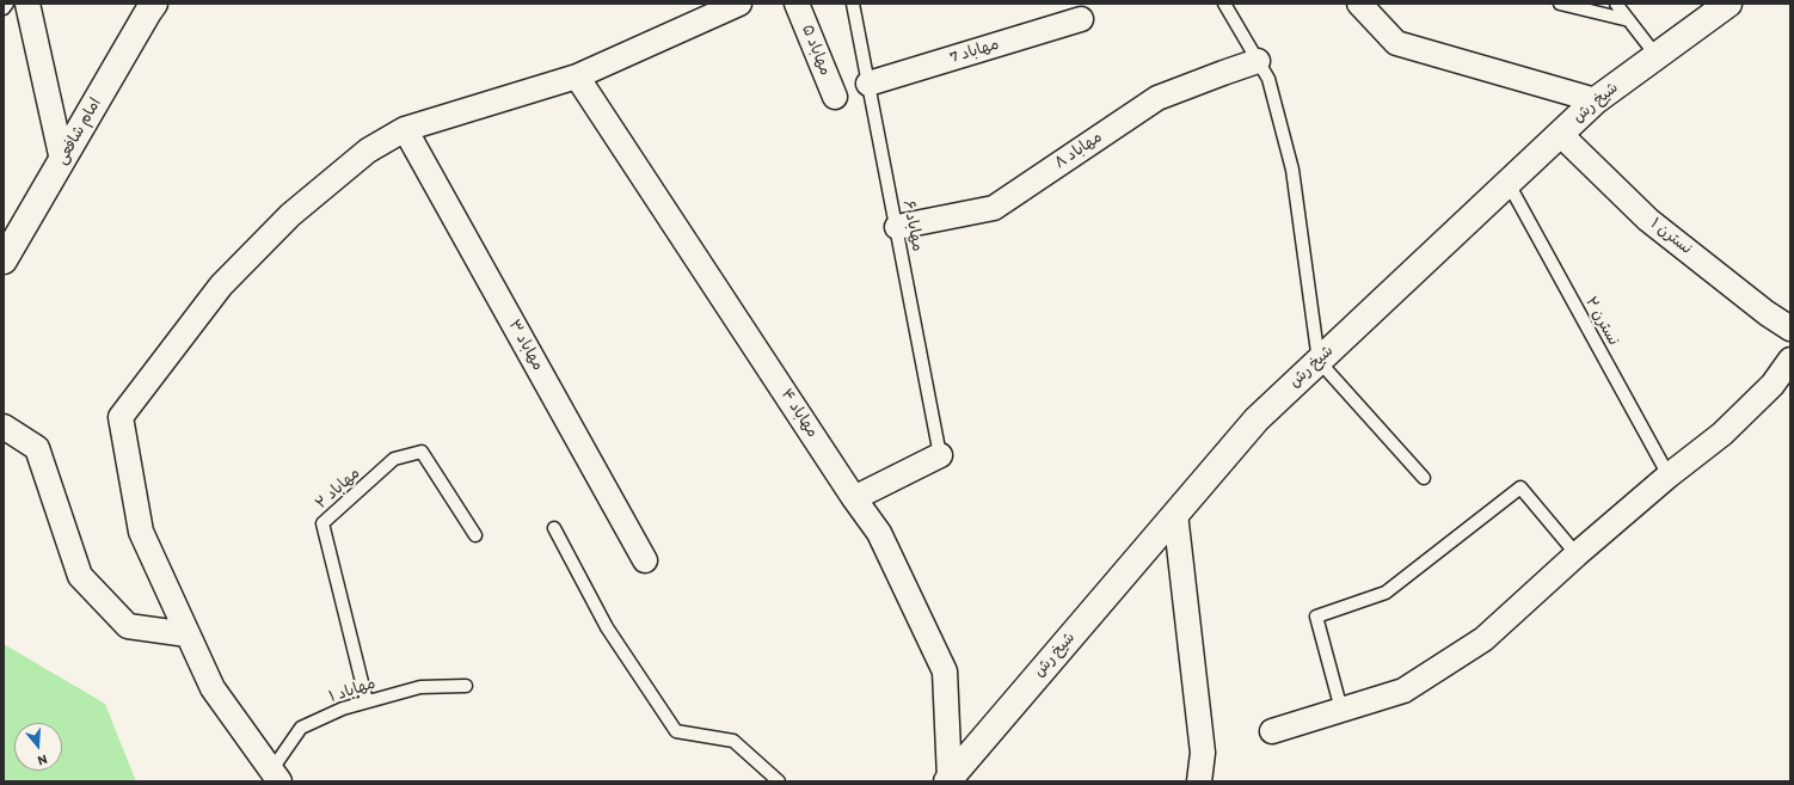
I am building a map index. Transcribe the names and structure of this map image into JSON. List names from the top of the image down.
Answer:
{
  "streets": {
    "street": [
      "مهاباد ۵",
      "مهاباد 7",
      "شیخ رش",
      "امام شافعی",
      "مهاباد ۸",
      "نسترن ۱",
      "مهاباد ۳",
      "مهاباد ۴"
    ],
    "lane": [
      "مهاباد ۶",
      "نسترن ۲",
      "مهاباد ۲",
      "مهاباد ۱"
    ]
  },
  "crossings": [
    ["مهاباد 7", "مهاباد ۶"],
    ["شیخ رش", "نسترن ۱"],
    ["شیخ رش", "نسترن ۲"],
    ["شیخ رش", "مهاباد ۴"],
    ["مهاباد ۸", "مهاباد ۶"],
    ["مهاباد ۲", "مهاباد ۱"]
  ],
  "north": "bottom"
}
